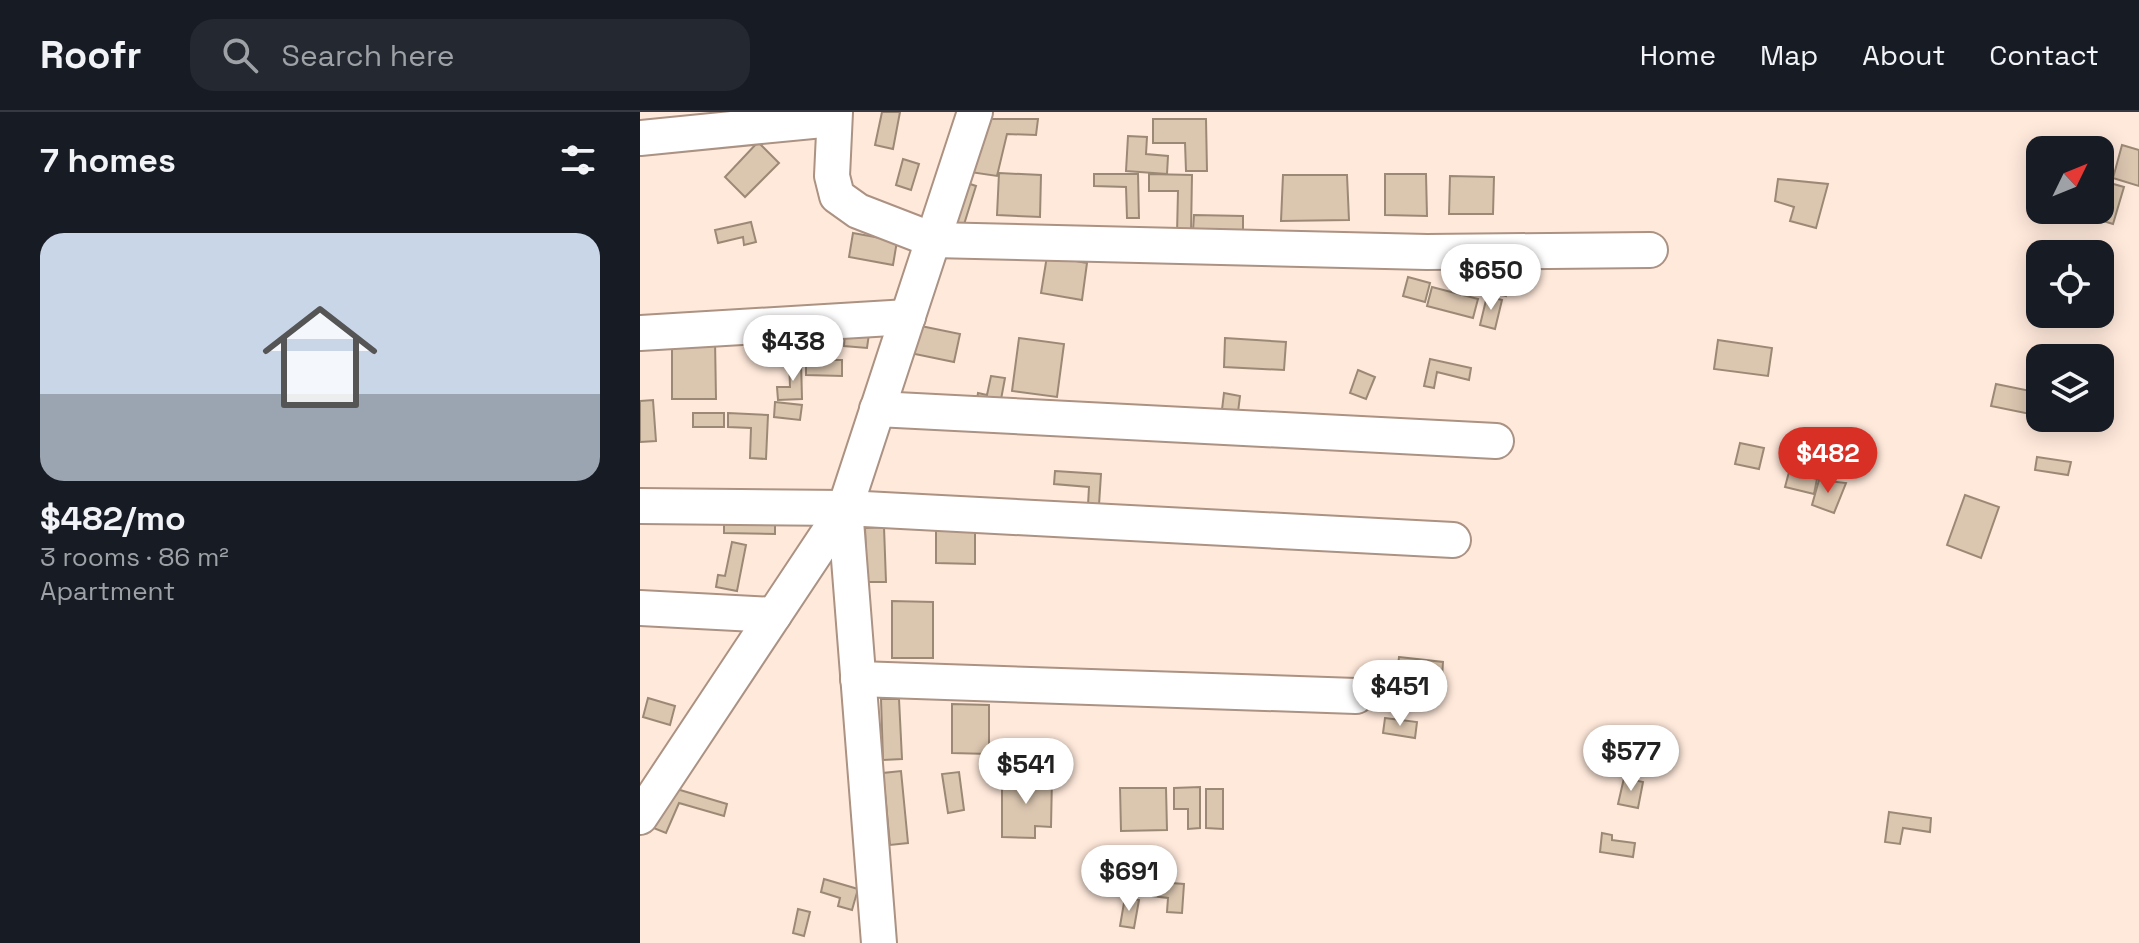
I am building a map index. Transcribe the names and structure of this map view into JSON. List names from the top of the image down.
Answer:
{
  "north": "top right",
  "page": {
    "header": "Roofr",
    "search": "Search here",
    "nav": [
      "Home",
      "Map",
      "About",
      "Contact"
    ],
    "heading": "7 homes",
    "list": [
      {
        "name": "$482/mo",
        "note": "3 rooms · 86 m² · Apartment"
      }
    ],
    "price": [
      "$650",
      "$438",
      "$482",
      "$451",
      "$577",
      "$541",
      "$691"
    ]
  }
}
